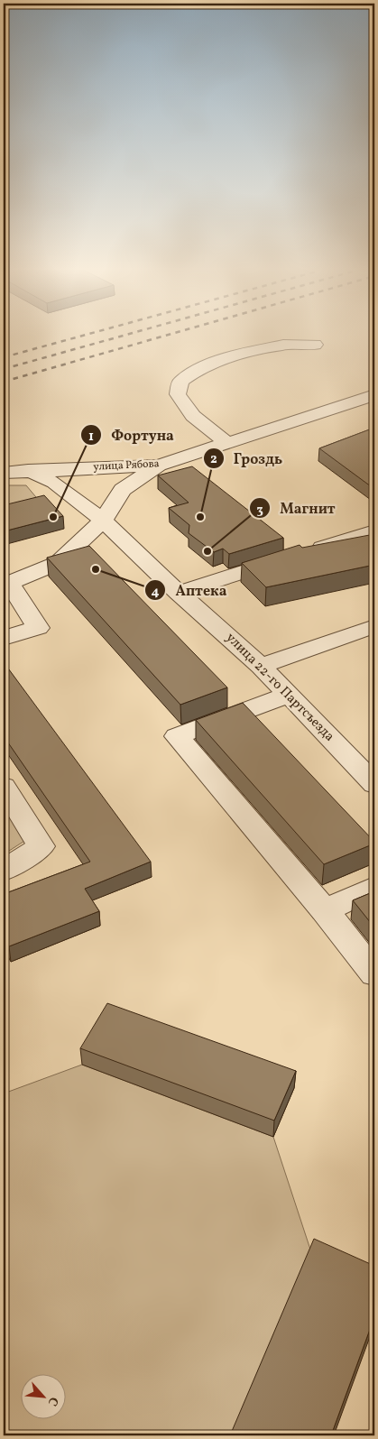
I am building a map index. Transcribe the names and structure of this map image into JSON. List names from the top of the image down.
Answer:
{
  "streets": {
    "street": ["улица Рябова", "улица 22-го Партсъезда"]
  },
  "crossings": [
    ["улица Рябова", "улица 22-го Партсъезда"]
  ],
  "places": [
    "Фортуна",
    "Гроздь",
    "Магнит",
    "Аптека"
  ],
  "north": "bottom right"
}
